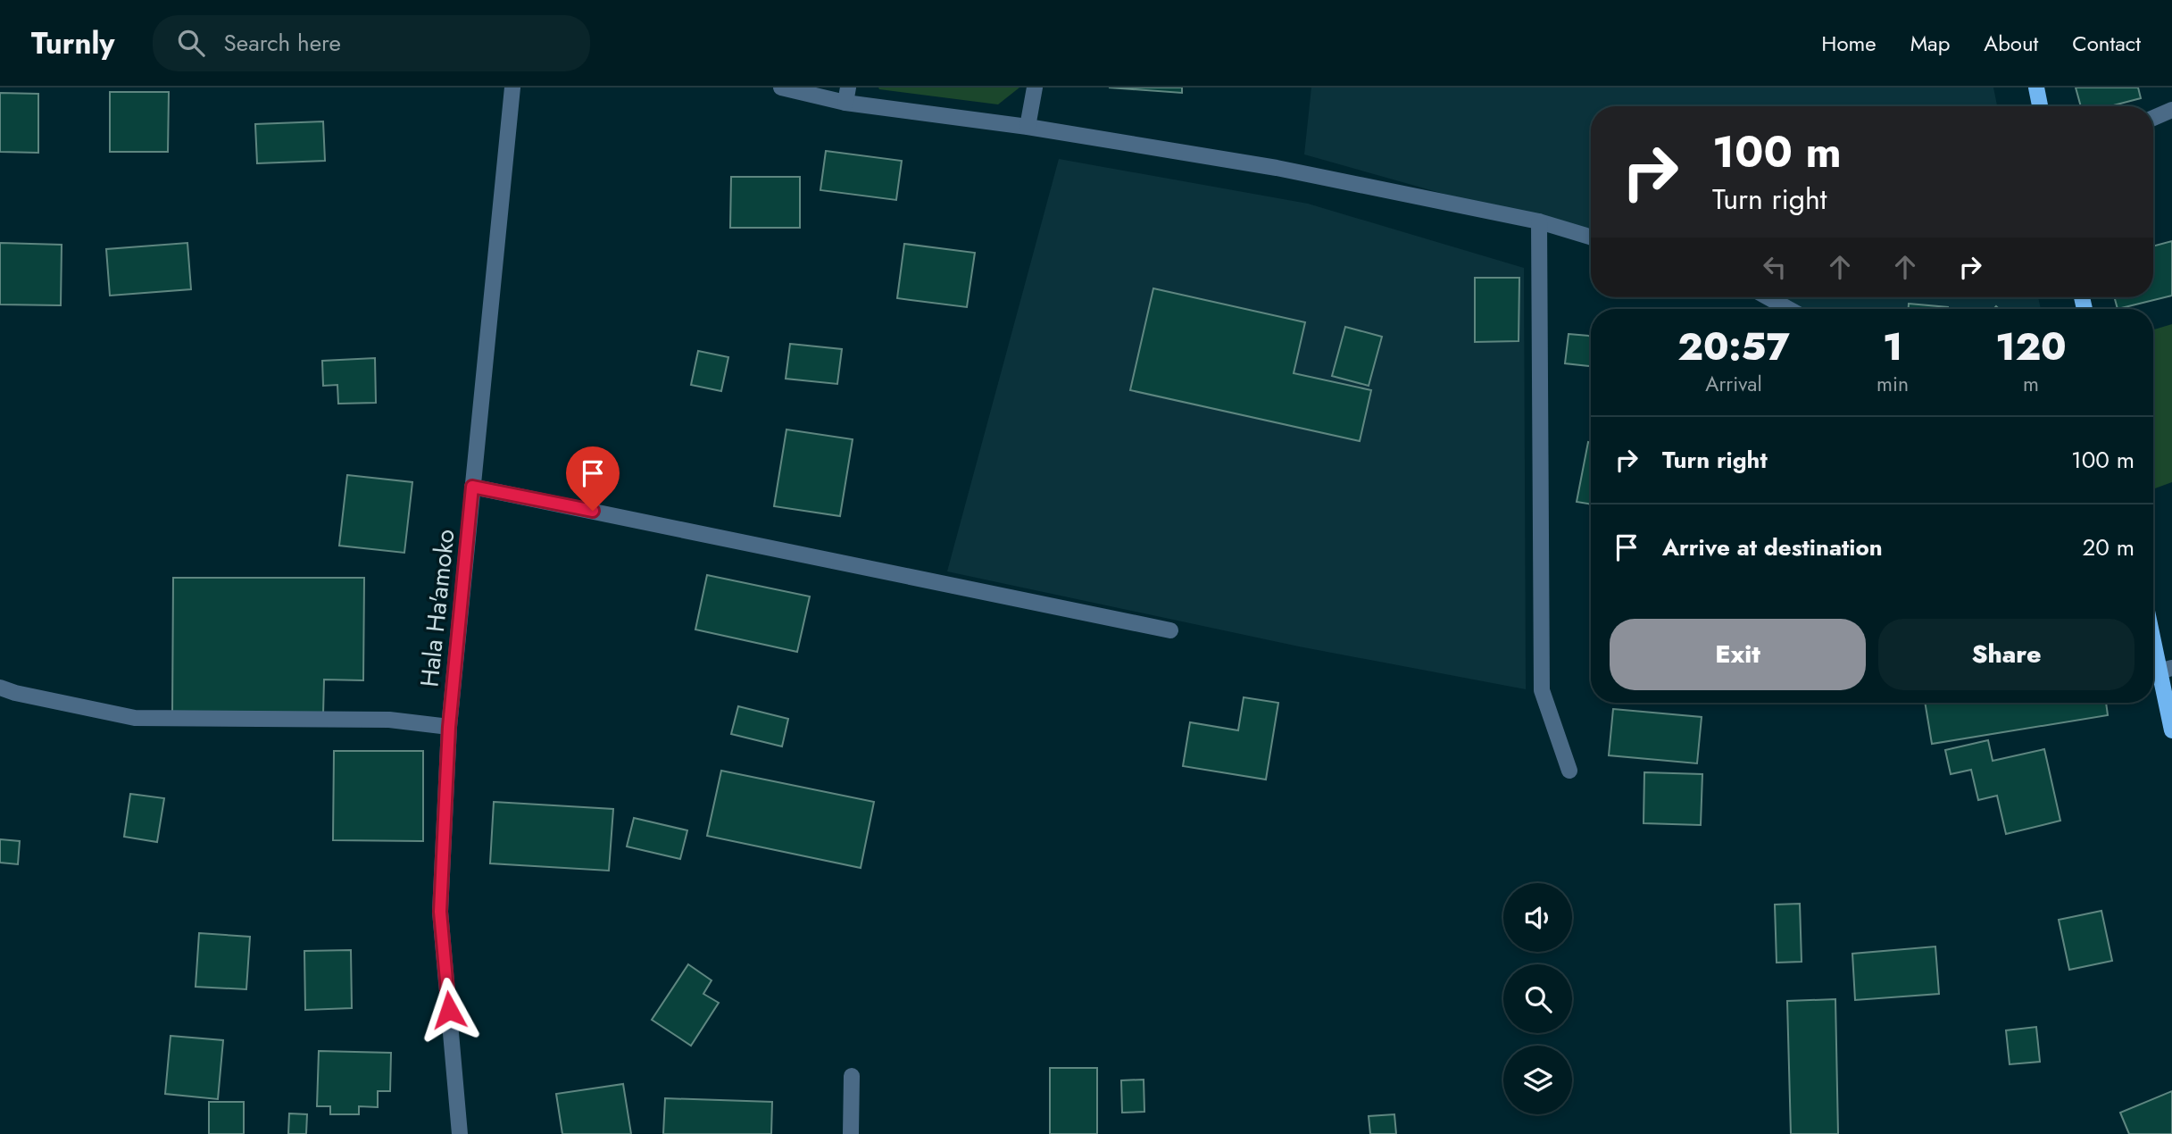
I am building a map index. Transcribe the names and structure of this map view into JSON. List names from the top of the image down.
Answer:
{
  "streets": {
    "street": ["Hala Ha'amoko"]
  },
  "page": {
    "header": "Turnly",
    "search": "Search here",
    "nav": [
      "Home",
      "Map",
      "About",
      "Contact"
    ],
    "turn": ["100 m", "Turn right"],
    "eta": [
      "20:57",
      "Arrival",
      "1",
      "min",
      "120",
      "m"
    ],
    "list": [
      {
        "name": "Turn right",
        "value": "100 m"
      },
      {
        "name": "Arrive at destination",
        "value": "20 m"
      }
    ],
    "buttons": ["Exit", "Share"]
  }
}
